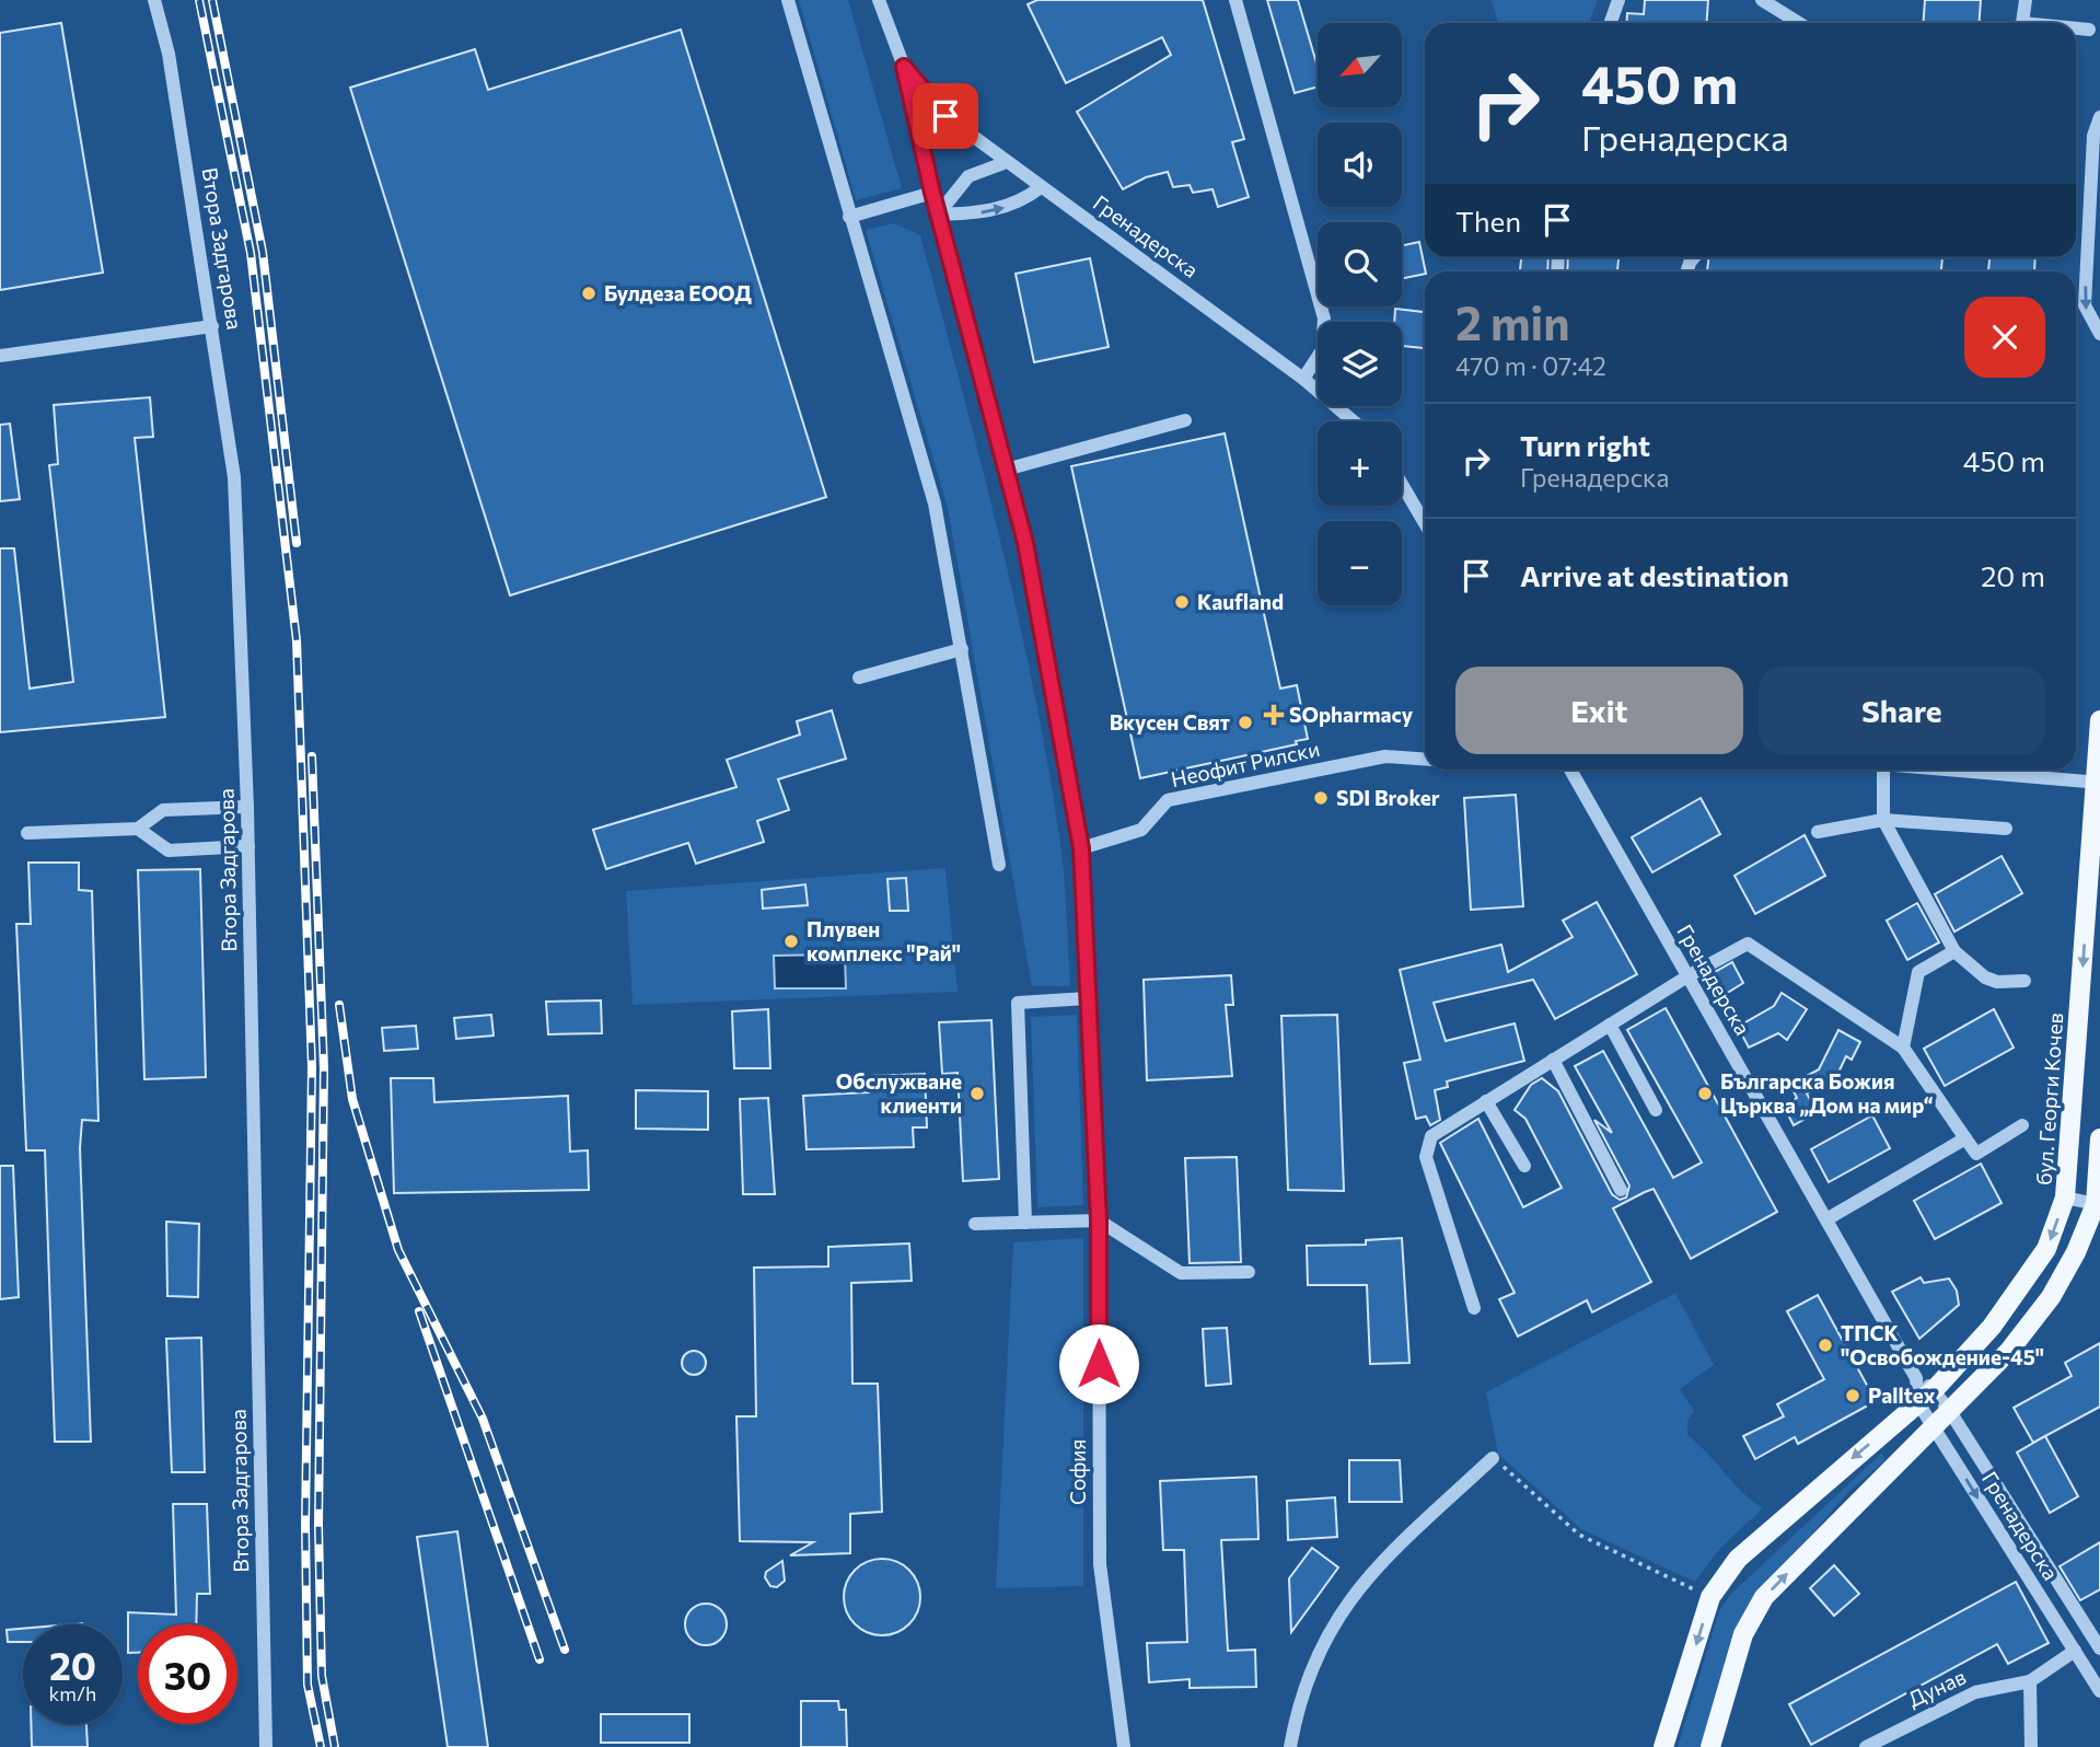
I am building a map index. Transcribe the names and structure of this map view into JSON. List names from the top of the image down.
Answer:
{
  "streets": {
    "main road": ["бул. Георги Кочев"],
    "street": [
      "Гренадерска",
      "Втора Задгарова",
      "Неофит Рилски",
      "София",
      "Дунав"
    ]
  },
  "crossings": [
    ["Гренадерска", "бул. Георги Кочев"],
    ["Гренадерска", "София"],
    ["Неофит Рилски", "София"]
  ],
  "places": {
    "other": [
      "Булдеза ЕООД",
      "Kaufland",
      "Вкусен Свят",
      "SDI Broker",
      "Плувен комплекс \"Рай\"",
      "Обслужване клиенти",
      "Българска Божия Църква „Дом на мир“",
      "ТПСК \"Освобождение-45\"",
      "Palltex"
    ],
    "health": ["SOpharmacy"]
  },
  "north": "bottom left",
  "page": {
    "map_buttons": ["+", "−"],
    "turn": ["450 m", "Гренадерска"],
    "then": "Then",
    "heading": ["2 min", "470 m · 07:42"],
    "list": [
      {
        "name": "Turn right",
        "note": "Гренадерска",
        "value": "450 m"
      },
      {
        "name": "Arrive at destination",
        "value": "20 m"
      }
    ],
    "buttons": ["Exit", "Share"],
    "speed": "20 km/h",
    "limit": "30"
  }
}
